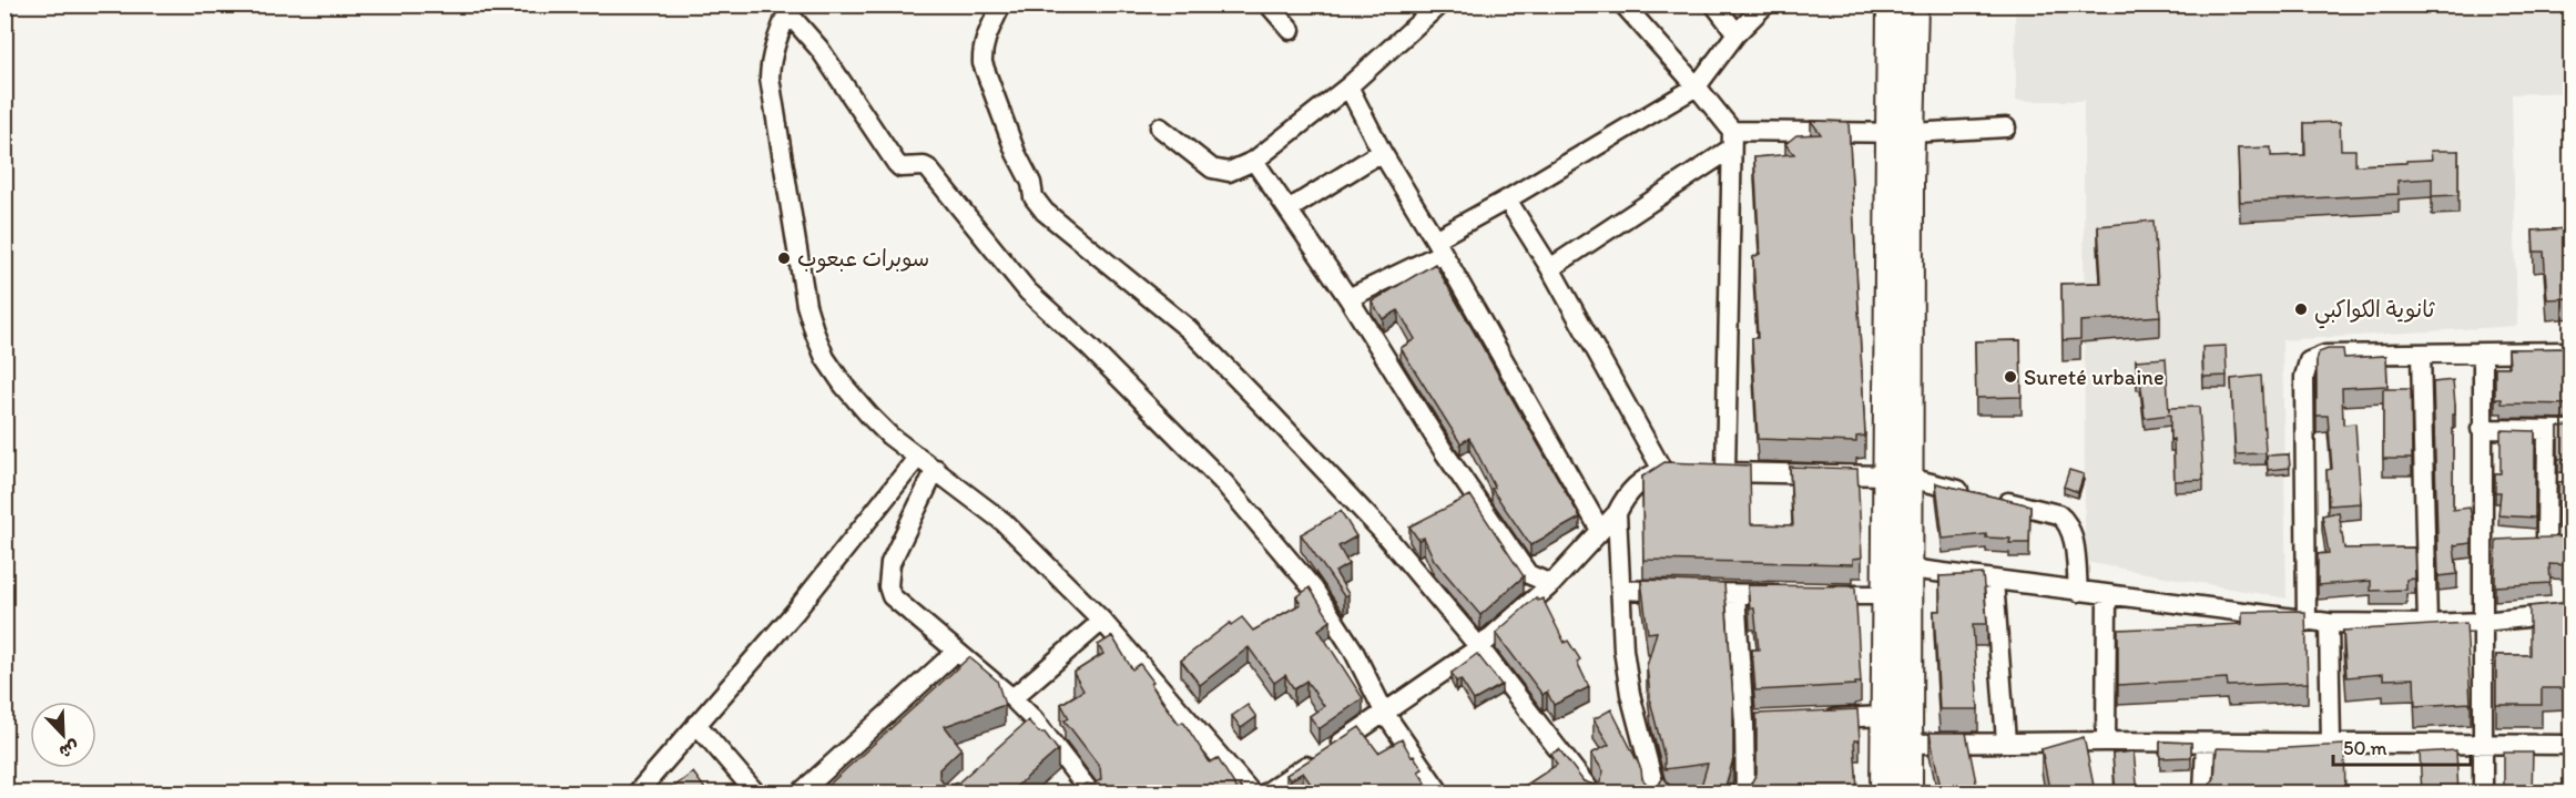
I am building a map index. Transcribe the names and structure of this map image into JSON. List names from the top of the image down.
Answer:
{
  "places": ["سوبرات عبعوب", "ثانوية الكواكبي", "Sureté urbaine"],
  "scale_bar": "50 m",
  "north": "bottom right"
}
